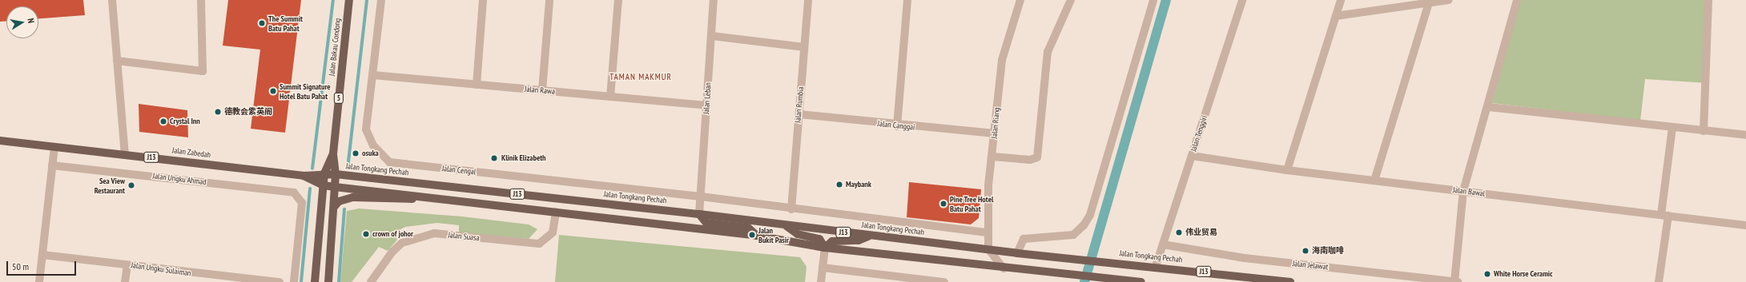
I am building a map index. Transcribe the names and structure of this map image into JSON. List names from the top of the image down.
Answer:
{
  "streets": {
    "main road": [
      "Jalan Bakau Condong",
      "5",
      "Jalan Zabedah",
      "J13",
      "Jalan Tongkang Pechah"
    ],
    "street": [
      "Jalan Rawa",
      "Jalan Leban",
      "Jalan Rumbia",
      "Jalan Riang",
      "Jalan Canggai",
      "Jalan Tenggiri",
      "Jalan Cengal",
      "Jalan Ungku Ahmad",
      "Jalan Bawal",
      "Jalan Suasa",
      "Jalan Jelawat",
      "Jalan Ungku Sulaiman"
    ]
  },
  "crossings": [
    ["Jalan Bakau Condong", "J13"],
    ["Jalan Bakau Condong", "Jalan Tongkang Pechah"],
    ["Jalan Rawa", "Jalan Leban"],
    ["Jalan Rawa", "Jalan Cengal"],
    ["Jalan Leban", "Jalan Tongkang Pechah"],
    ["Jalan Leban", "Jalan Cengal"],
    ["Jalan Rumbia", "Jalan Canggai"],
    ["Jalan Rumbia", "Jalan Cengal"],
    ["Jalan Riang", "Jalan Canggai"],
    ["Jalan Riang", "Jalan Tongkang Pechah"],
    ["Jalan Riang", "Jalan Cengal"],
    ["Jalan Tenggiri", "Jalan Tongkang Pechah"],
    ["Jalan Tenggiri", "Jalan Bawal"],
    ["Jalan Tenggiri", "Jalan Jelawat"],
    ["Jalan Zabedah", "J13"],
    ["Jalan Zabedah", "Jalan Tongkang Pechah"],
    ["J13", "Jalan Tongkang Pechah"],
    ["J13", "Jalan Suasa"]
  ],
  "districts": ["TAMAN MAKMUR"],
  "places": [
    "The Summit Batu Pahat",
    "Summit Signature Hotel Batu Pahat",
    "德教会紫英阁",
    "Crystal Inn",
    "osuka",
    "Klinik Elizabeth",
    "Maybank",
    "Sea View Restaurant",
    "Pine Tree Hotel Batu Pahat",
    "伟业贸易",
    "crown of johor",
    "Jalan Bukit Pasir",
    "海南咖啡",
    "White Horse Ceramic"
  ],
  "scale_bar": "50 m",
  "north": "right"
}
